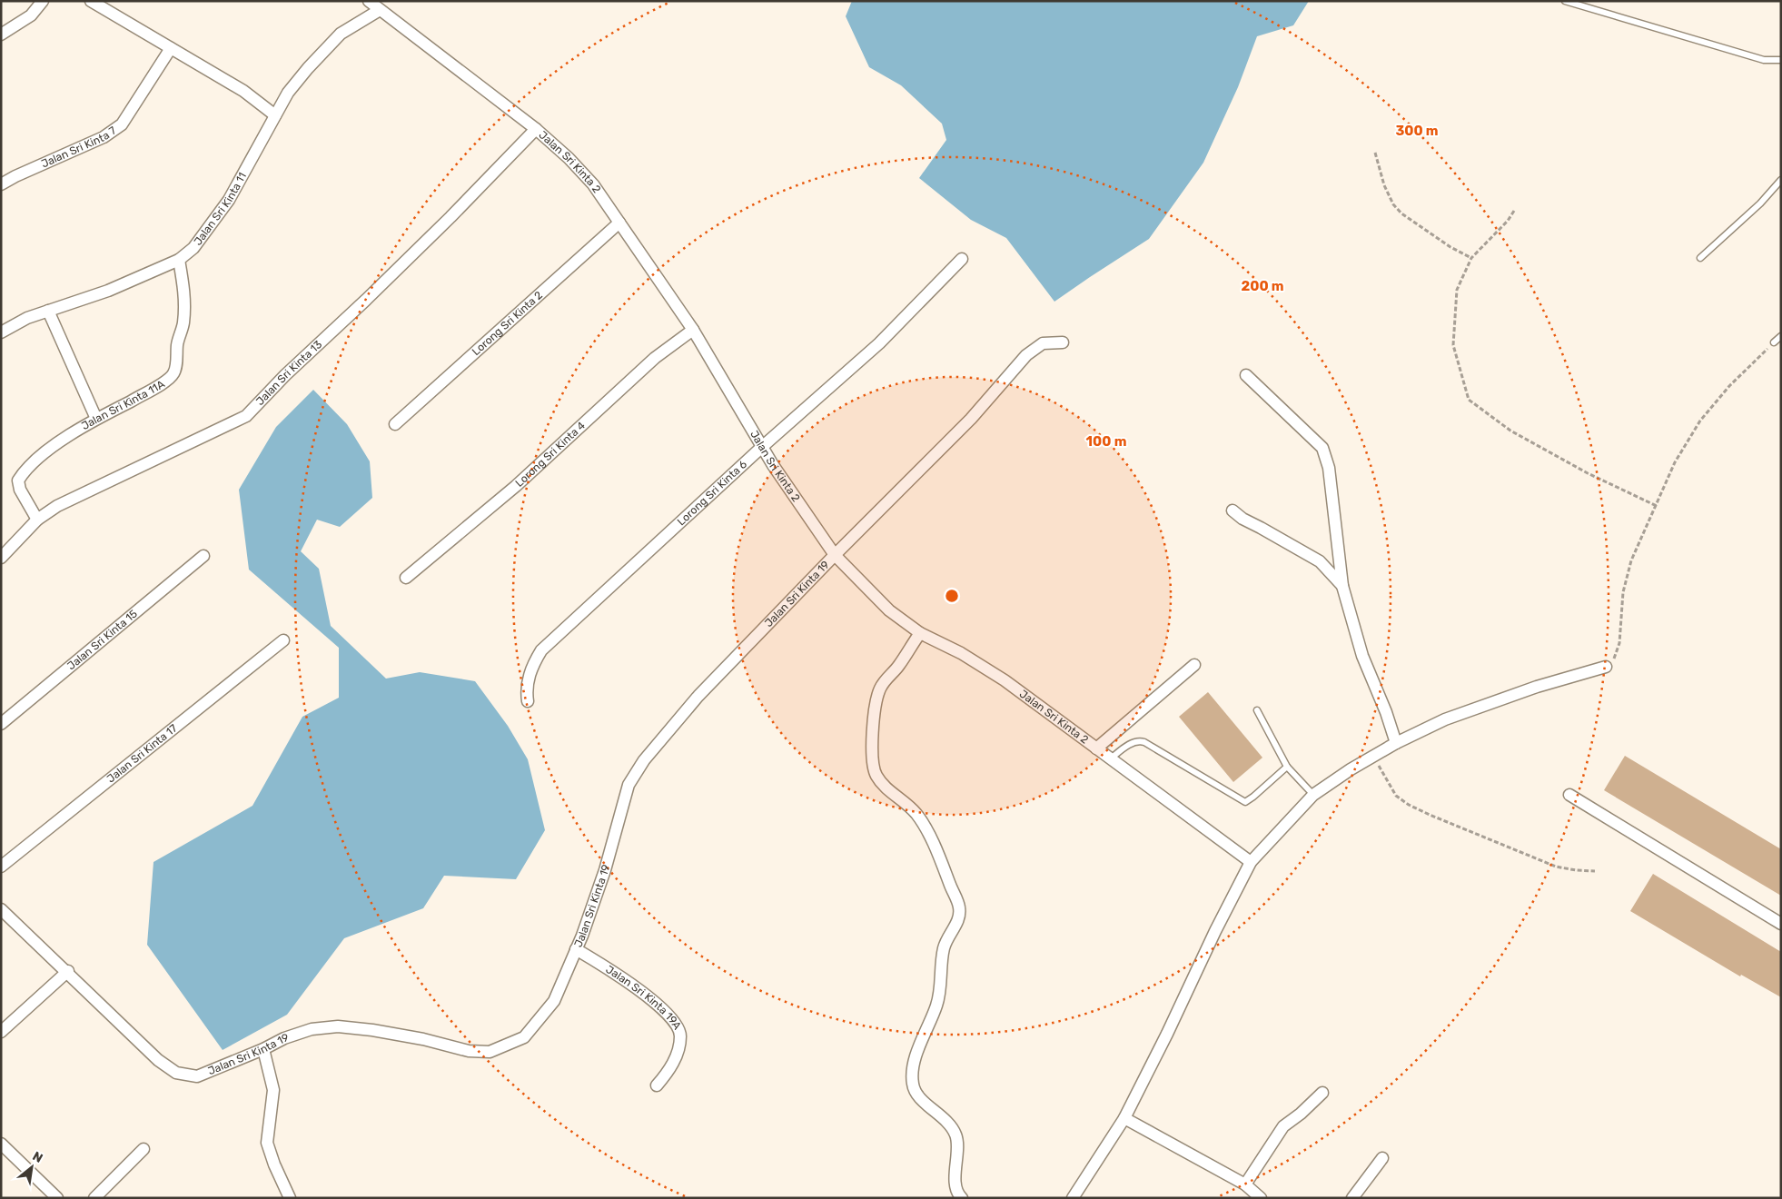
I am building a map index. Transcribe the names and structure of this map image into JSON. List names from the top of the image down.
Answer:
{
  "streets": {
    "street": [
      "Jalan Sri Kinta 7",
      "Jalan Sri Kinta 2",
      "Jalan Sri Kinta 11",
      "Lorong Sri Kinta 2",
      "Jalan Sri Kinta 13",
      "Jalan Sri Kinta 11A",
      "Lorong Sri Kinta 4",
      "Lorong Sri Kinta 6",
      "Jalan Sri Kinta 19",
      "Jalan Sri Kinta 15",
      "Jalan Sri Kinta 17",
      "Jalan Sri Kinta 19A"
    ]
  },
  "crossings": [
    ["Jalan Sri Kinta 2", "Jalan Sri Kinta 11"],
    ["Jalan Sri Kinta 2", "Lorong Sri Kinta 2"],
    ["Jalan Sri Kinta 2", "Jalan Sri Kinta 13"],
    ["Jalan Sri Kinta 2", "Lorong Sri Kinta 4"],
    ["Jalan Sri Kinta 2", "Lorong Sri Kinta 6"],
    ["Jalan Sri Kinta 2", "Jalan Sri Kinta 19"],
    ["Jalan Sri Kinta 11", "Jalan Sri Kinta 11A"],
    ["Jalan Sri Kinta 13", "Jalan Sri Kinta 11A"],
    ["Jalan Sri Kinta 19", "Jalan Sri Kinta 19A"]
  ],
  "north": "top right",
  "rings": ["300 m", "200 m", "100 m"]
}
